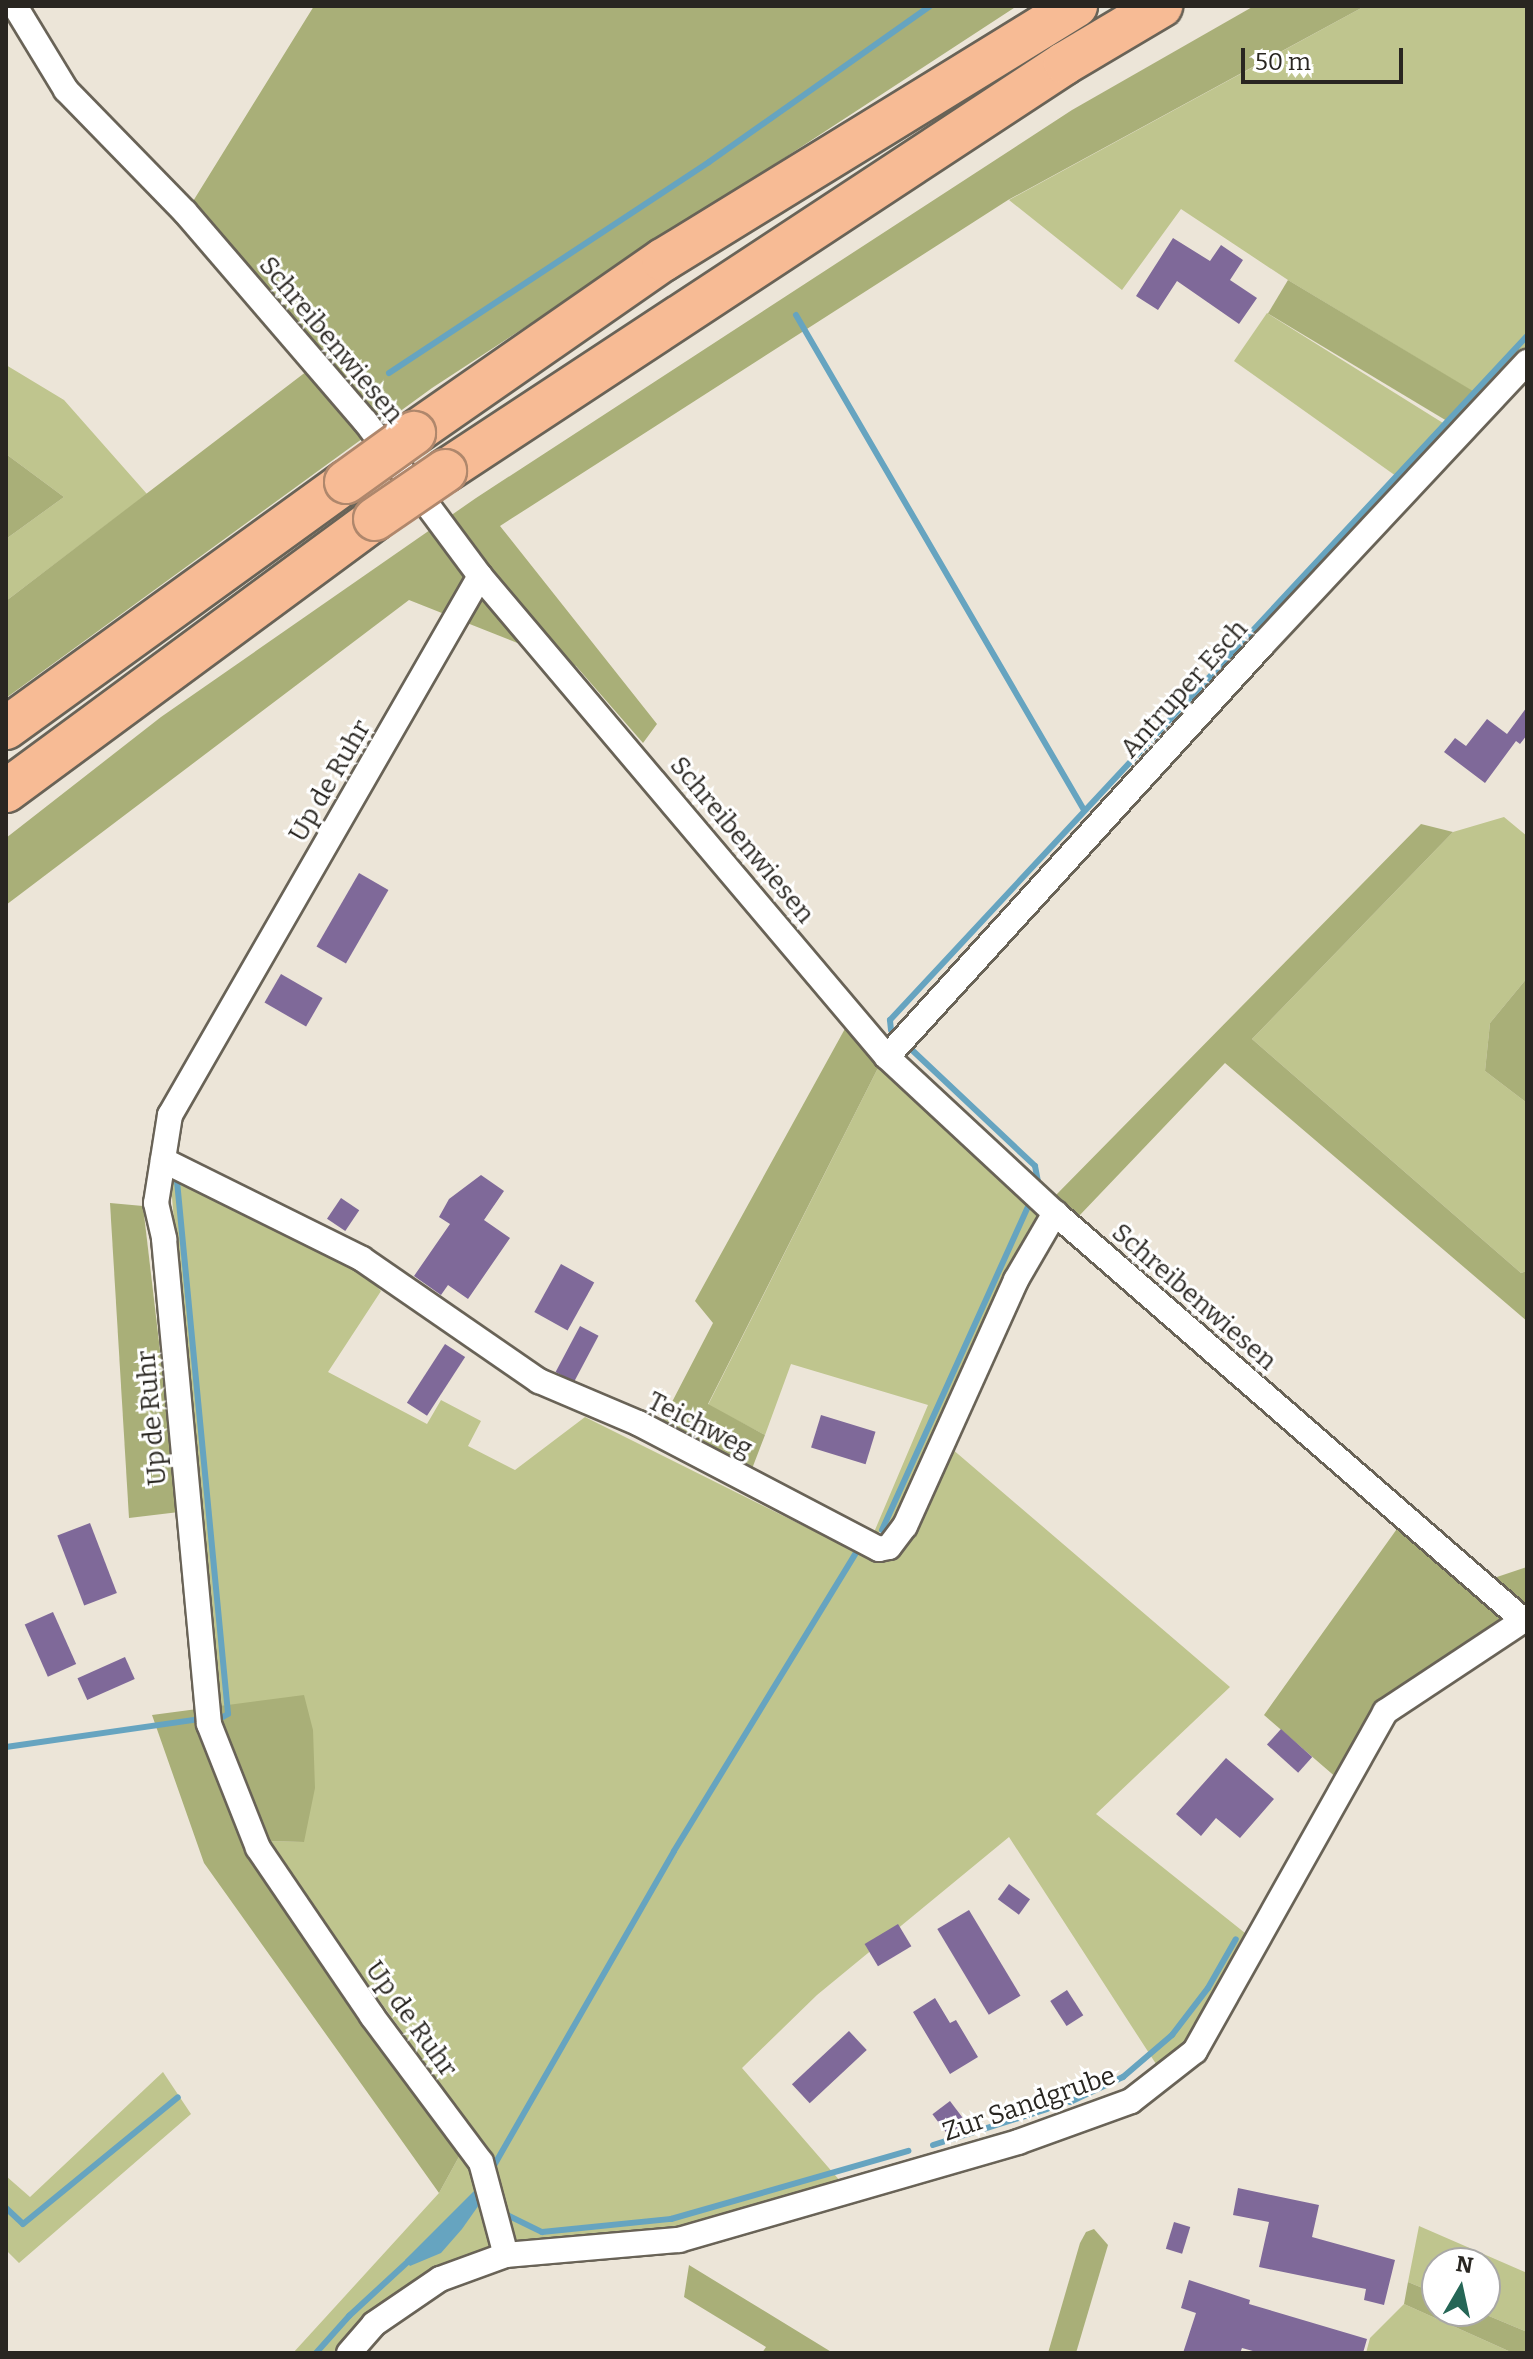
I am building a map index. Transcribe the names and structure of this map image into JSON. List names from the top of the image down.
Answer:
{
  "streets": {
    "street": [
      "Schreibenwiesen",
      "Antruper Esch",
      "Up de Ruhr",
      "Teichweg",
      "Zur Sandgrube"
    ]
  },
  "crossings": [
    ["Schreibenwiesen", "Antruper Esch"],
    ["Schreibenwiesen", "Up de Ruhr"],
    ["Schreibenwiesen", "Teichweg"],
    ["Schreibenwiesen", "Zur Sandgrube"],
    ["Up de Ruhr", "Teichweg"],
    ["Up de Ruhr", "Zur Sandgrube"]
  ],
  "scale_bar": "50 m",
  "north": "top"
}
